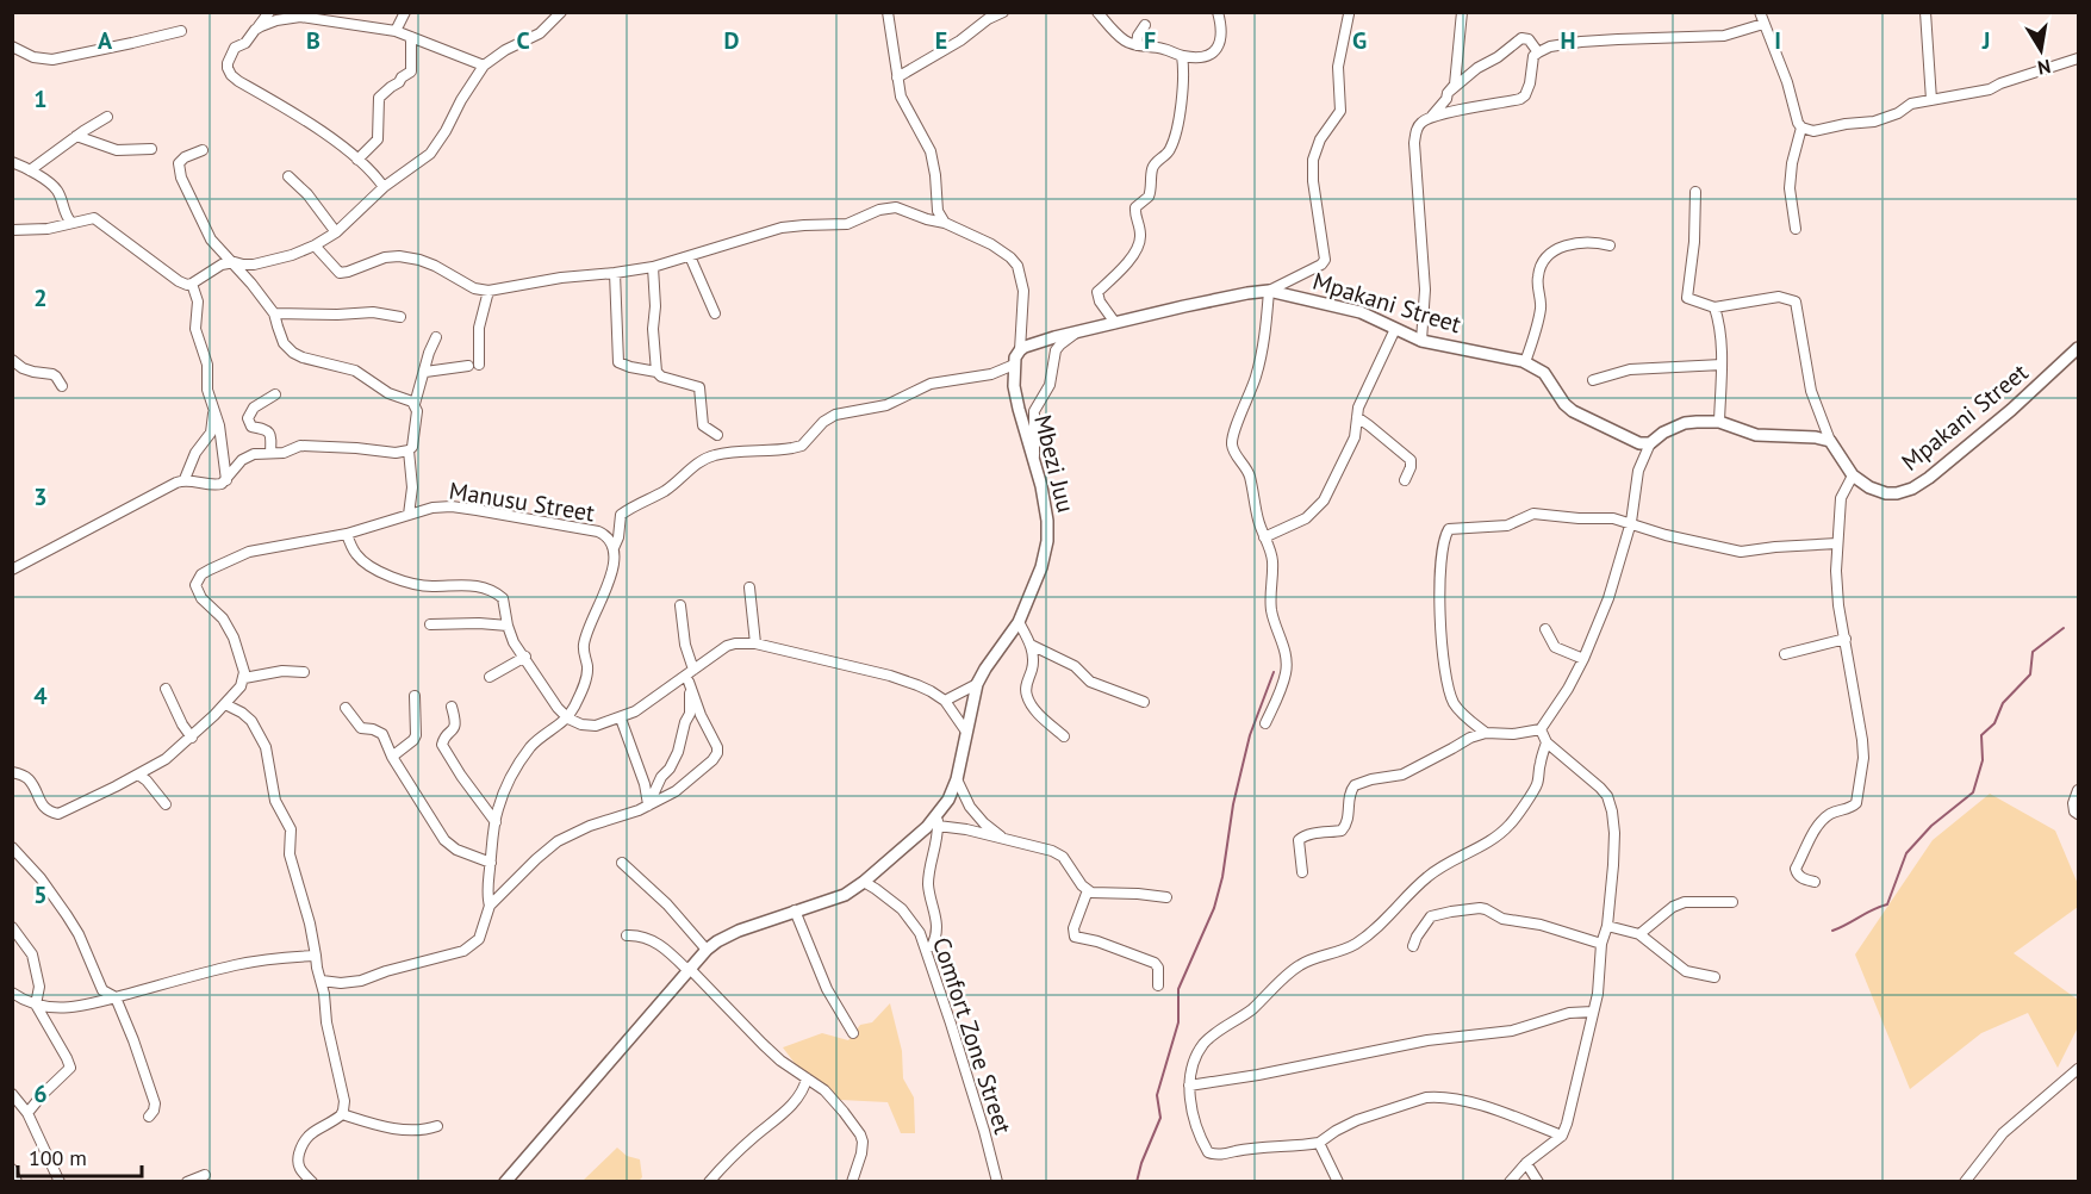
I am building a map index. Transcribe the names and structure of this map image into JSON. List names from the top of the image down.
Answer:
{
  "streets": {
    "street": [
      "Mpakani Street",
      "Mbezi Juu",
      "Manusu Street",
      "Comfort Zone Street"
    ]
  },
  "scale_bar": "100 m",
  "north": "bottom",
  "grid": {
    "columns": [
      "A",
      "B",
      "C",
      "D",
      "E",
      "F",
      "G",
      "H",
      "I",
      "J"
    ],
    "rows": [
      "1",
      "2",
      "3",
      "4",
      "5",
      "6"
    ]
  }
}
